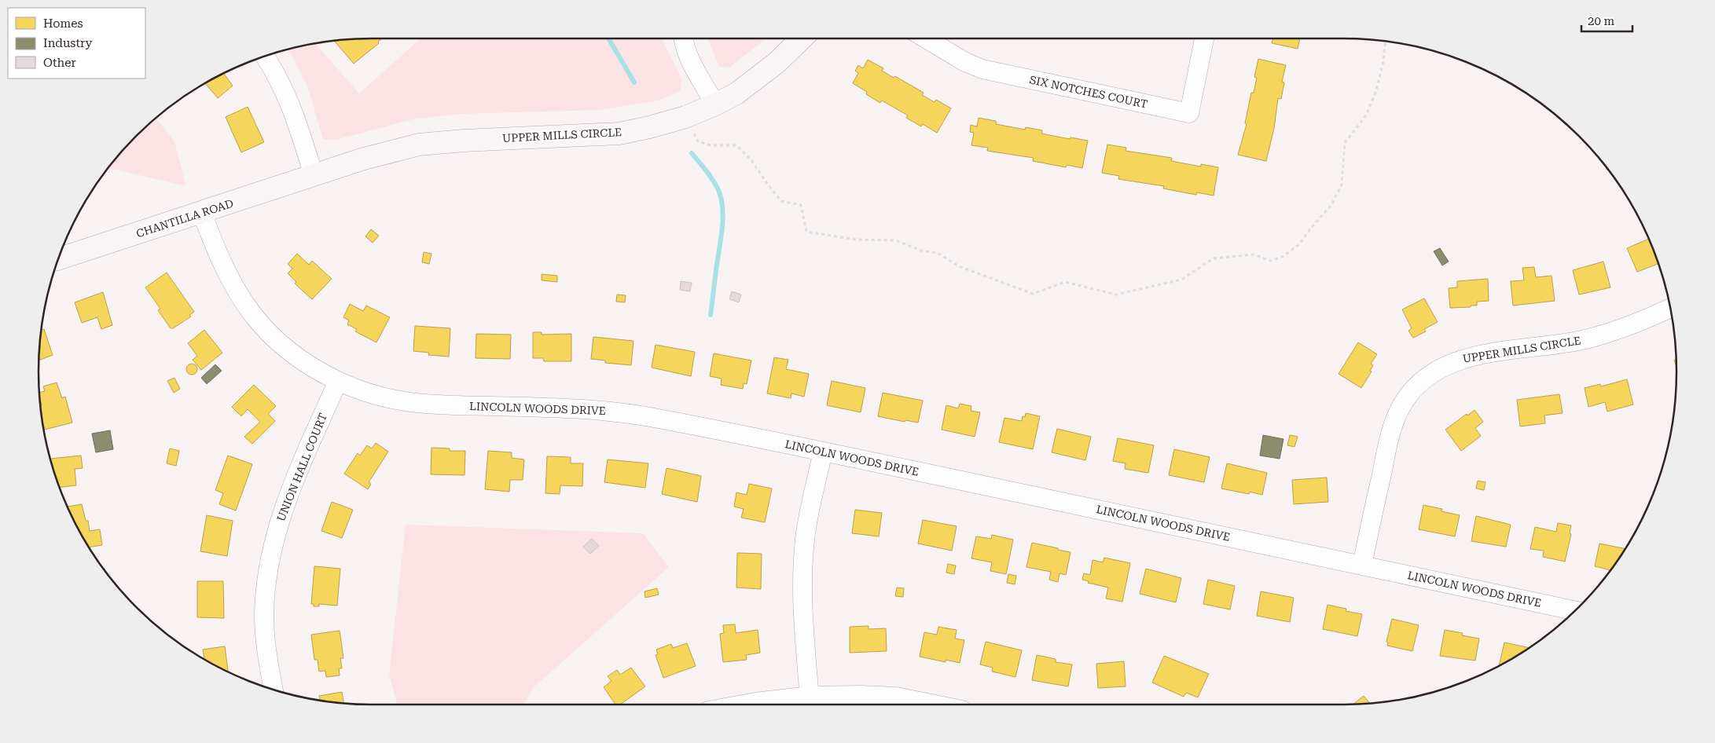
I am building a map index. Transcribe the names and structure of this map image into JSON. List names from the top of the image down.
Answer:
{
  "streets": {
    "street": [
      "SIX NOTCHES COURT",
      "UPPER MILLS CIRCLE",
      "CHANTILLA ROAD",
      "LINCOLN WOODS DRIVE",
      "UNION HALL COURT"
    ]
  },
  "crossings": [
    ["UPPER MILLS CIRCLE", "CHANTILLA ROAD"],
    ["UPPER MILLS CIRCLE", "LINCOLN WOODS DRIVE"],
    ["CHANTILLA ROAD", "LINCOLN WOODS DRIVE"],
    ["LINCOLN WOODS DRIVE", "UNION HALL COURT"]
  ],
  "legend": ["Homes", "Industry", "Other"],
  "scale_bar": "20 m"
}
